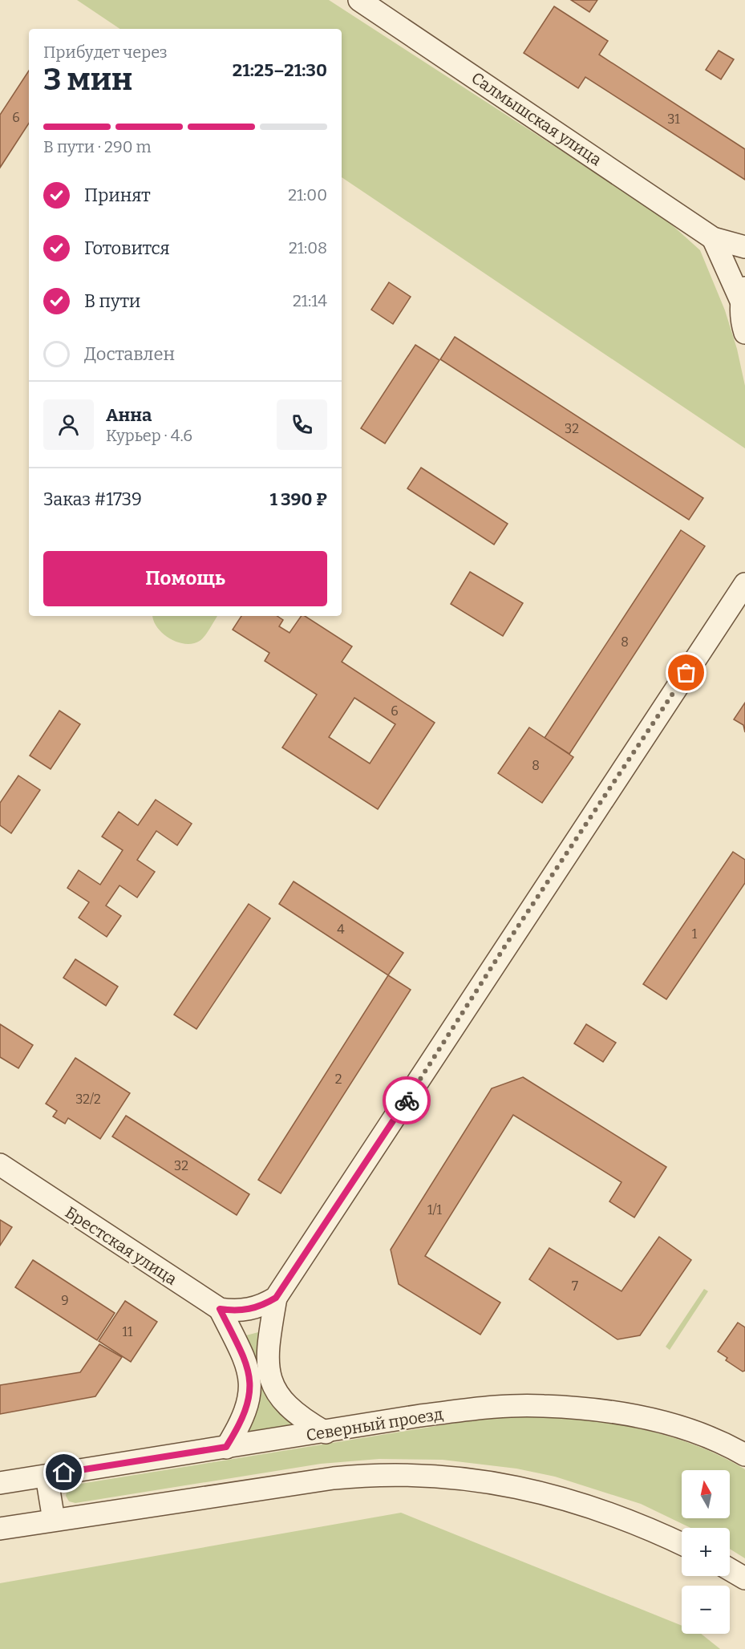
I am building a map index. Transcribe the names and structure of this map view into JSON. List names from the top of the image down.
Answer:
{
  "streets": {
    "main road": ["Салмышская улица", "Брестская улица", "Северный проезд"]
  },
  "house_numbers": [
    "6",
    "31",
    "32",
    "8",
    "6",
    "8",
    "4",
    "1",
    "2",
    "32/2",
    "32",
    "1/1",
    "7",
    "9",
    "11"
  ],
  "north": "top",
  "page": {
    "heading": ["3 мин", "Прибудет через", "21:25–21:30"],
    "panel": [
      "Анна",
      "Курьер · 4.6",
      "Заказ #1739",
      "1 390 ₽"
    ],
    "bar": "В пути · 290 m",
    "list": [
      ["Принят", "21:00"],
      ["Готовится", "21:08"],
      ["В пути", "21:14"],
      "Доставлен"
    ],
    "buttons": "Помощь",
    "map_buttons": ["+", "−"]
  }
}
